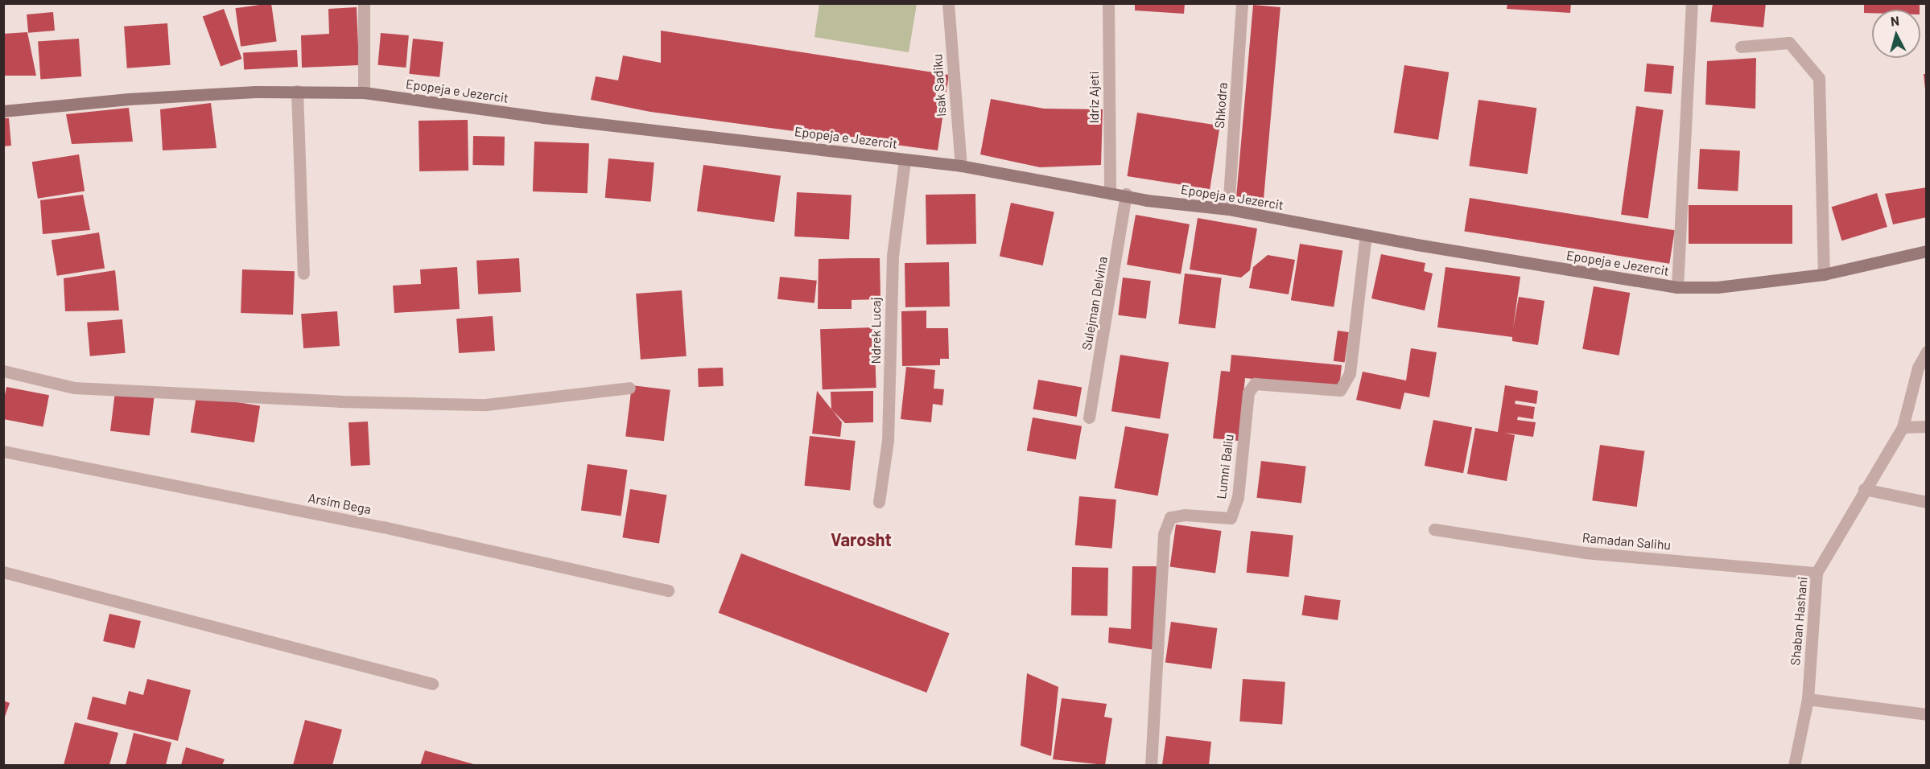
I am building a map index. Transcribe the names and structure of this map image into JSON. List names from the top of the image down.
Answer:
{
  "streets": {
    "main road": ["Epopeja e Jezercit"],
    "street": [
      "Isak Sadiku",
      "Idriz Ajeti",
      "Shkodra",
      "Sulejman Delvina",
      "Ndrek Lucaj",
      "Lumni Baliu",
      "Arsim Bega",
      "Ramadan Salihu",
      "Shaban Hashani"
    ]
  },
  "crossings": [
    ["Isak Sadiku", "Epopeja e Jezercit"],
    ["Epopeja e Jezercit", "Idriz Ajeti"],
    ["Epopeja e Jezercit", "Shkodra"],
    ["Epopeja e Jezercit", "Sulejman Delvina"],
    ["Epopeja e Jezercit", "Ndrek Lucaj"],
    ["Epopeja e Jezercit", "Lumni Baliu"],
    ["Ramadan Salihu", "Shaban Hashani"]
  ],
  "districts": ["Varosht"],
  "north": "top"
}
